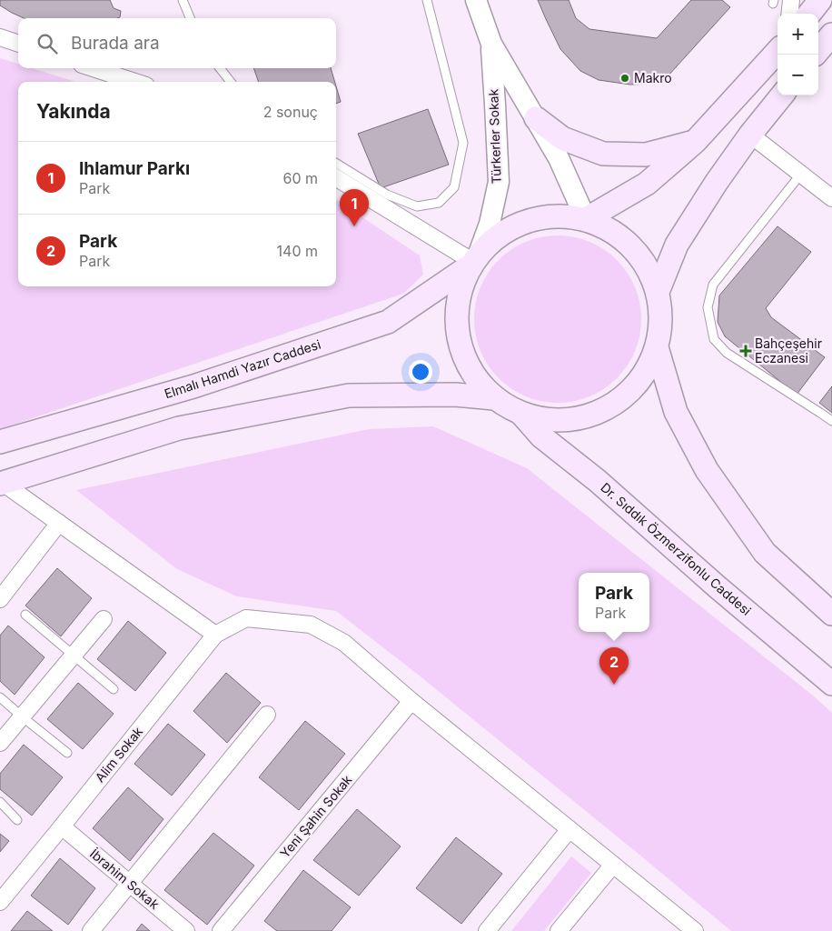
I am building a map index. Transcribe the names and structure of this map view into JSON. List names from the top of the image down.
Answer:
{
  "streets": {
    "main road": ["Elmalı Hamdi Yazır Caddesi", "Dr. Sıddık Özmerzifonlu Caddesi"],
    "street": [
      "Türkerler Sokak",
      "Alim Sokak",
      "Yeni Şahin Sokak",
      "İbrahim Sokak"
    ]
  },
  "crossings": [
    ["Türkerler Sokak", "Elmalı Hamdi Yazır Caddesi"],
    ["Alim Sokak", "Yeni Şahin Sokak"],
    ["Alim Sokak", "İbrahim Sokak"]
  ],
  "places": {
    "other": ["Makro"],
    "health": ["Bahçeşehir Eczanesi"]
  },
  "page": {
    "map_buttons": ["+", "−"],
    "search": "Burada ara",
    "heading": ["Yakında", "2 sonuç"],
    "list": [
      {
        "mark": "1",
        "name": "Ihlamur Parkı",
        "note": "Park",
        "value": "60 m"
      },
      {
        "mark": "2",
        "name": "Park",
        "note": "Park",
        "value": "140 m"
      }
    ],
    "pins": ["1", "2"],
    "popup": ["Park", "Park"]
  }
}
